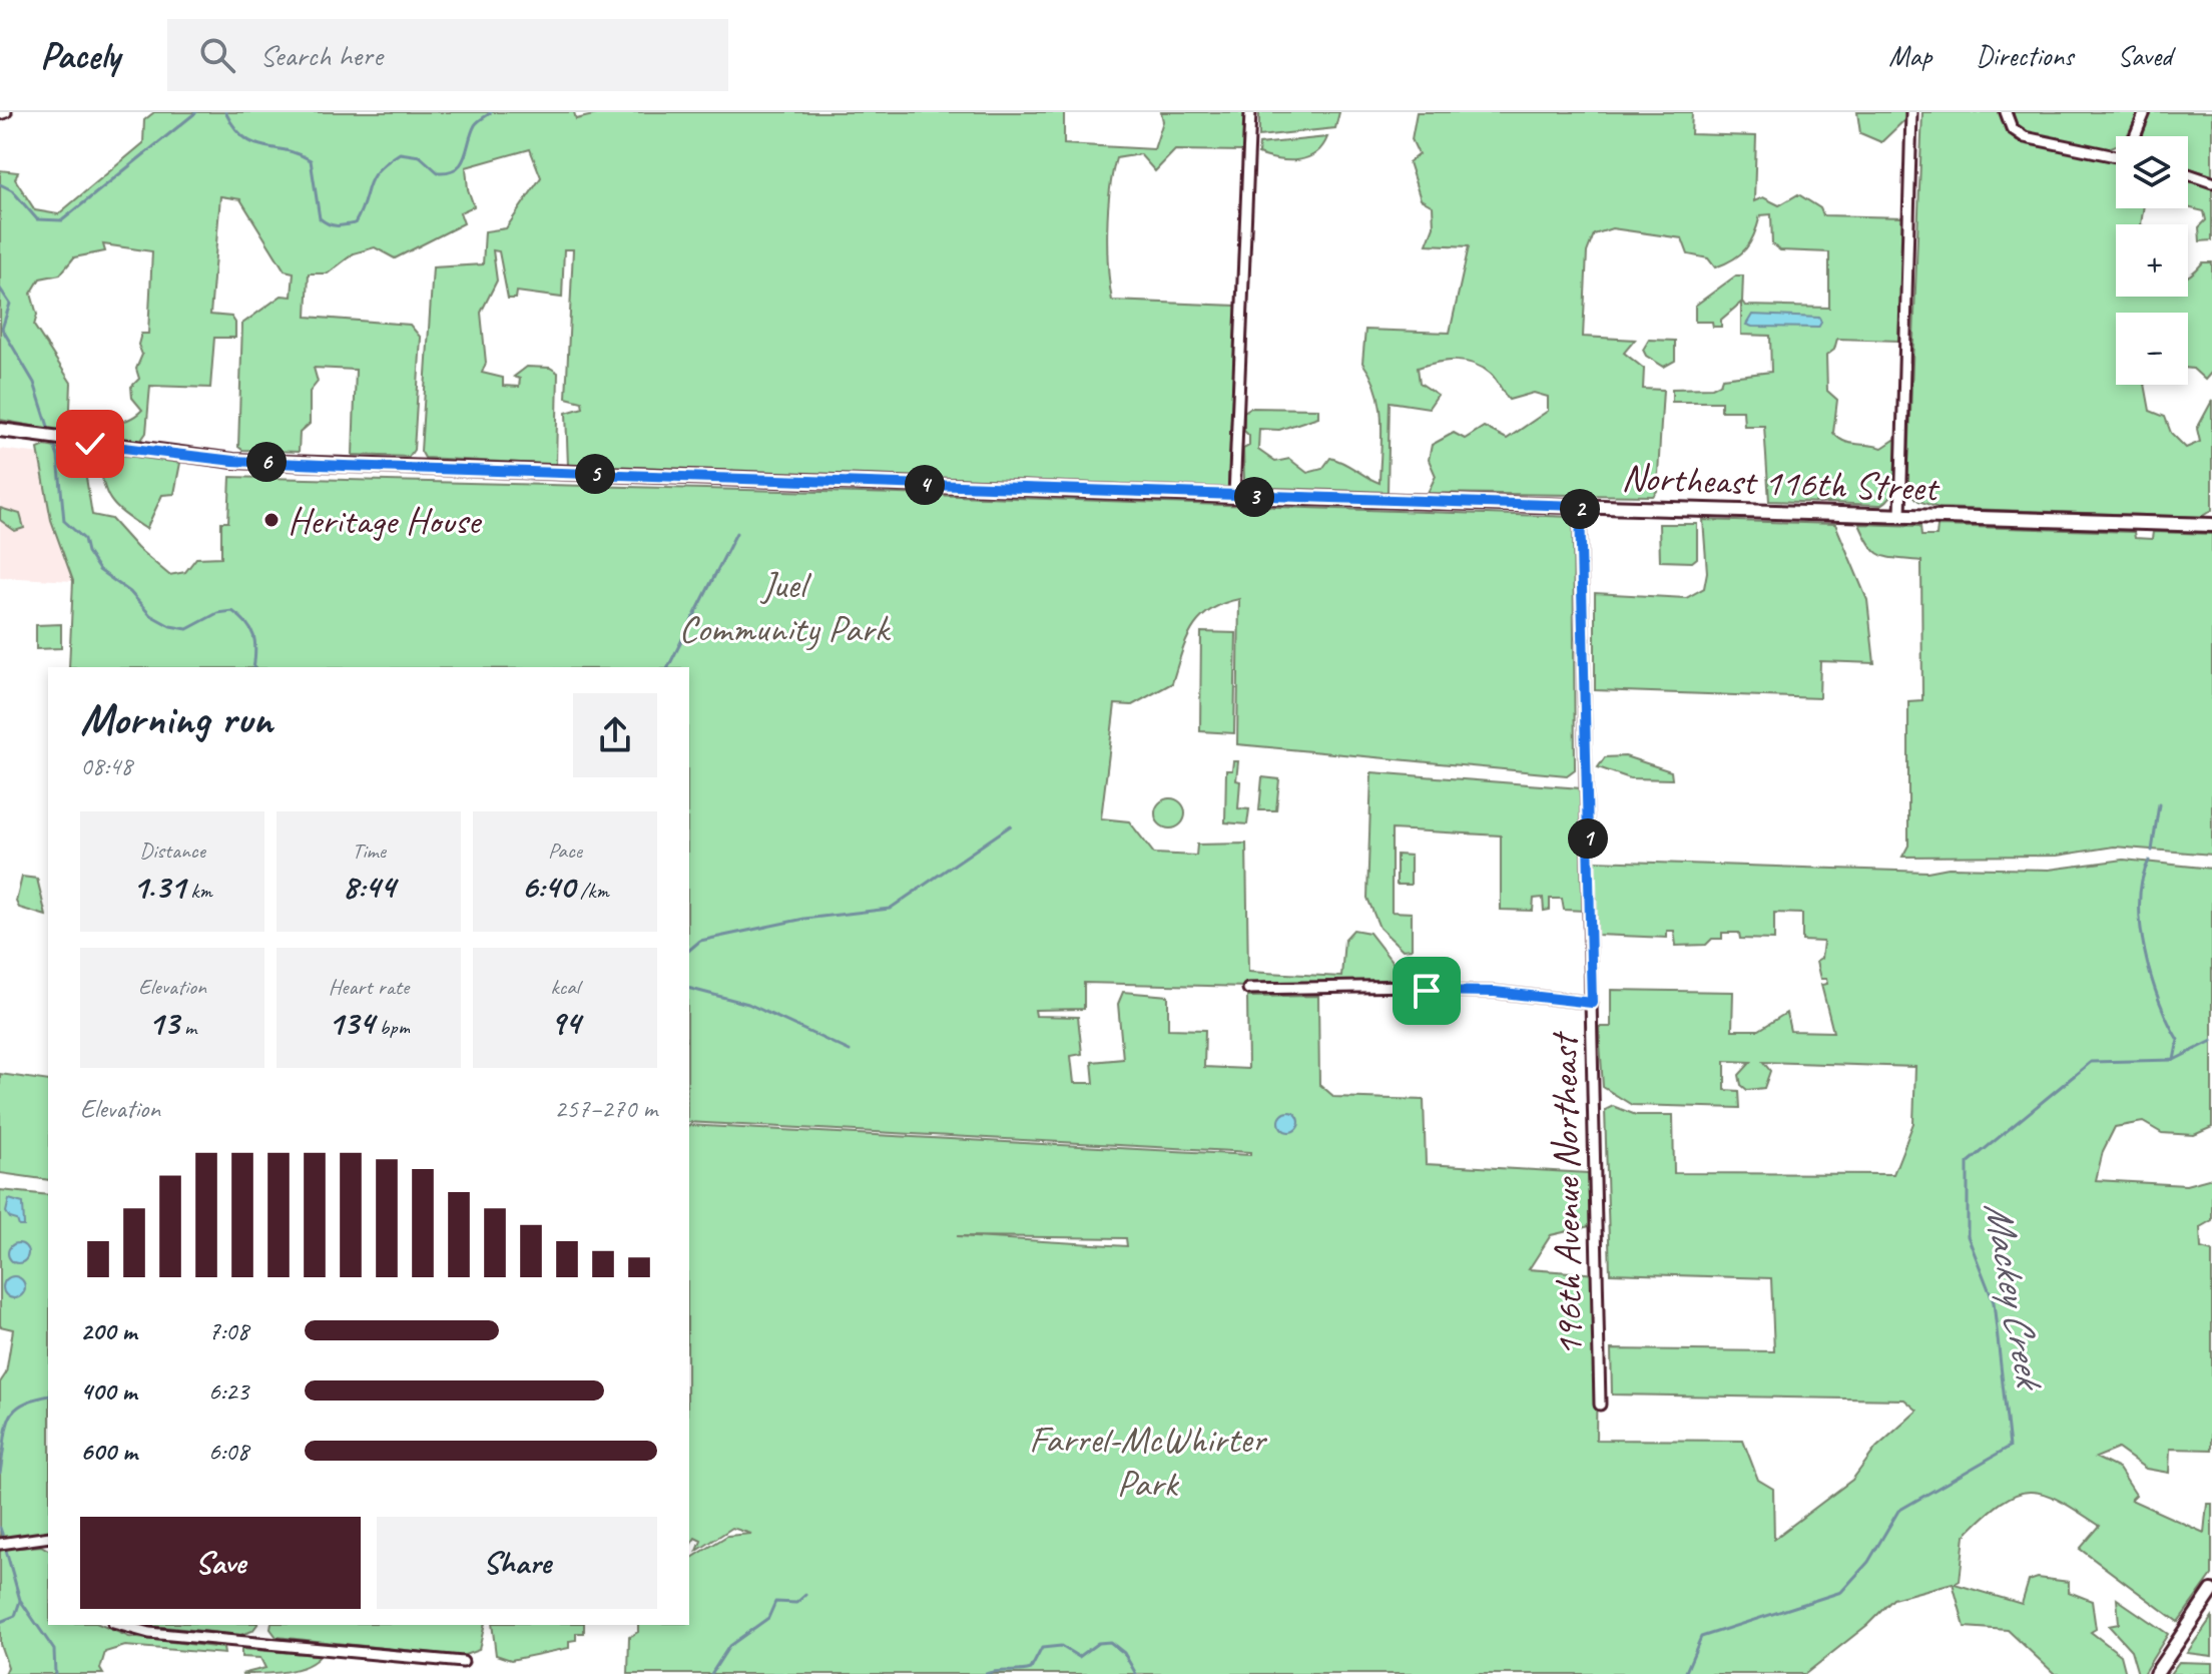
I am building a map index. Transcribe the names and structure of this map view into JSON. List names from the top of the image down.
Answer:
{
  "streets": {
    "street": ["Northeast 116th Street", "196th Avenue Northeast"]
  },
  "crossings": [
    ["Northeast 116th Street", "196th Avenue Northeast"]
  ],
  "water": ["Mackey Creek"],
  "parks": ["Juel Community Park", "Farrel-McWhirter Park"],
  "places": ["Heritage House"],
  "page": {
    "header": "Pacely",
    "search": "Search here",
    "nav": ["Map", "Directions", "Saved"],
    "map_buttons": ["+", "−"],
    "pins": [
      "6",
      "5",
      "4",
      "3",
      "2",
      "1"
    ],
    "heading": ["Morning run", "08:48"],
    "stats": [
      ["Distance", "1.31 km"],
      ["Time", "8:44"],
      ["Pace", "6:40 /km"],
      ["Elevation", "13 m"],
      ["Heart rate", "134 bpm"],
      ["kcal", "94"]
    ],
    "chart": ["Elevation", "257–270 m"],
    "list": [
      {
        "name": "200 m",
        "note": "7:08"
      },
      {
        "name": "400 m",
        "note": "6:23"
      },
      {
        "name": "600 m",
        "note": "6:08"
      }
    ],
    "buttons": ["Save", "Share"]
  }
}
